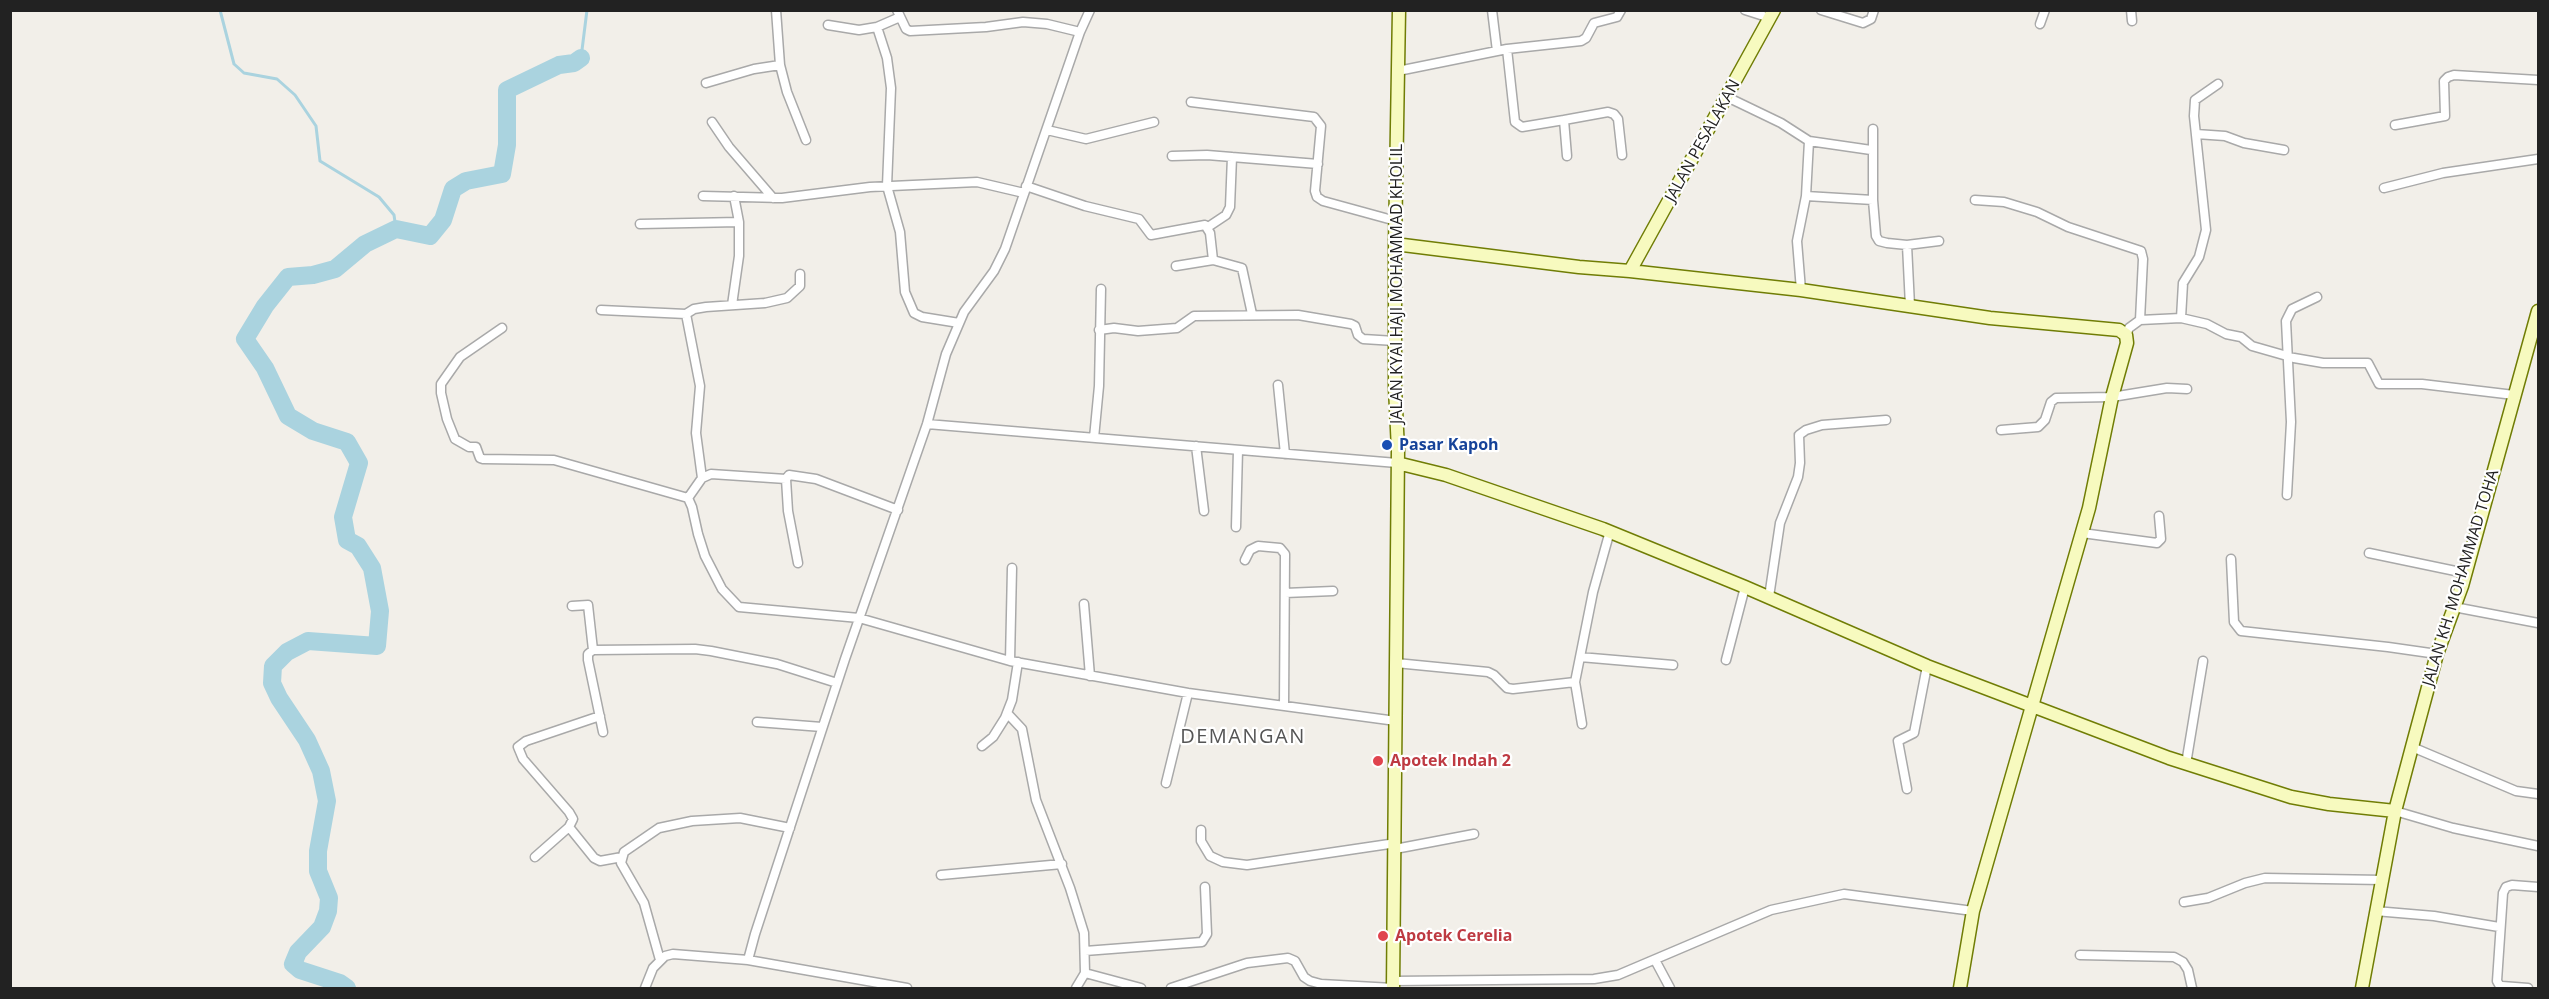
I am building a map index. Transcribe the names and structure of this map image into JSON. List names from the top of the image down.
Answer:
{
  "streets": {
    "street": ["JALAN PESALAKAN", "JALAN KYAI HAJI MOHAMMAD KHOLIL", "JALAN KH. MOHAMMAD TOHA"]
  },
  "districts": ["DEMANGAN"],
  "places": ["Pasar Kapoh", "Apotek Indah 2", "Apotek Cerelia"]
}
